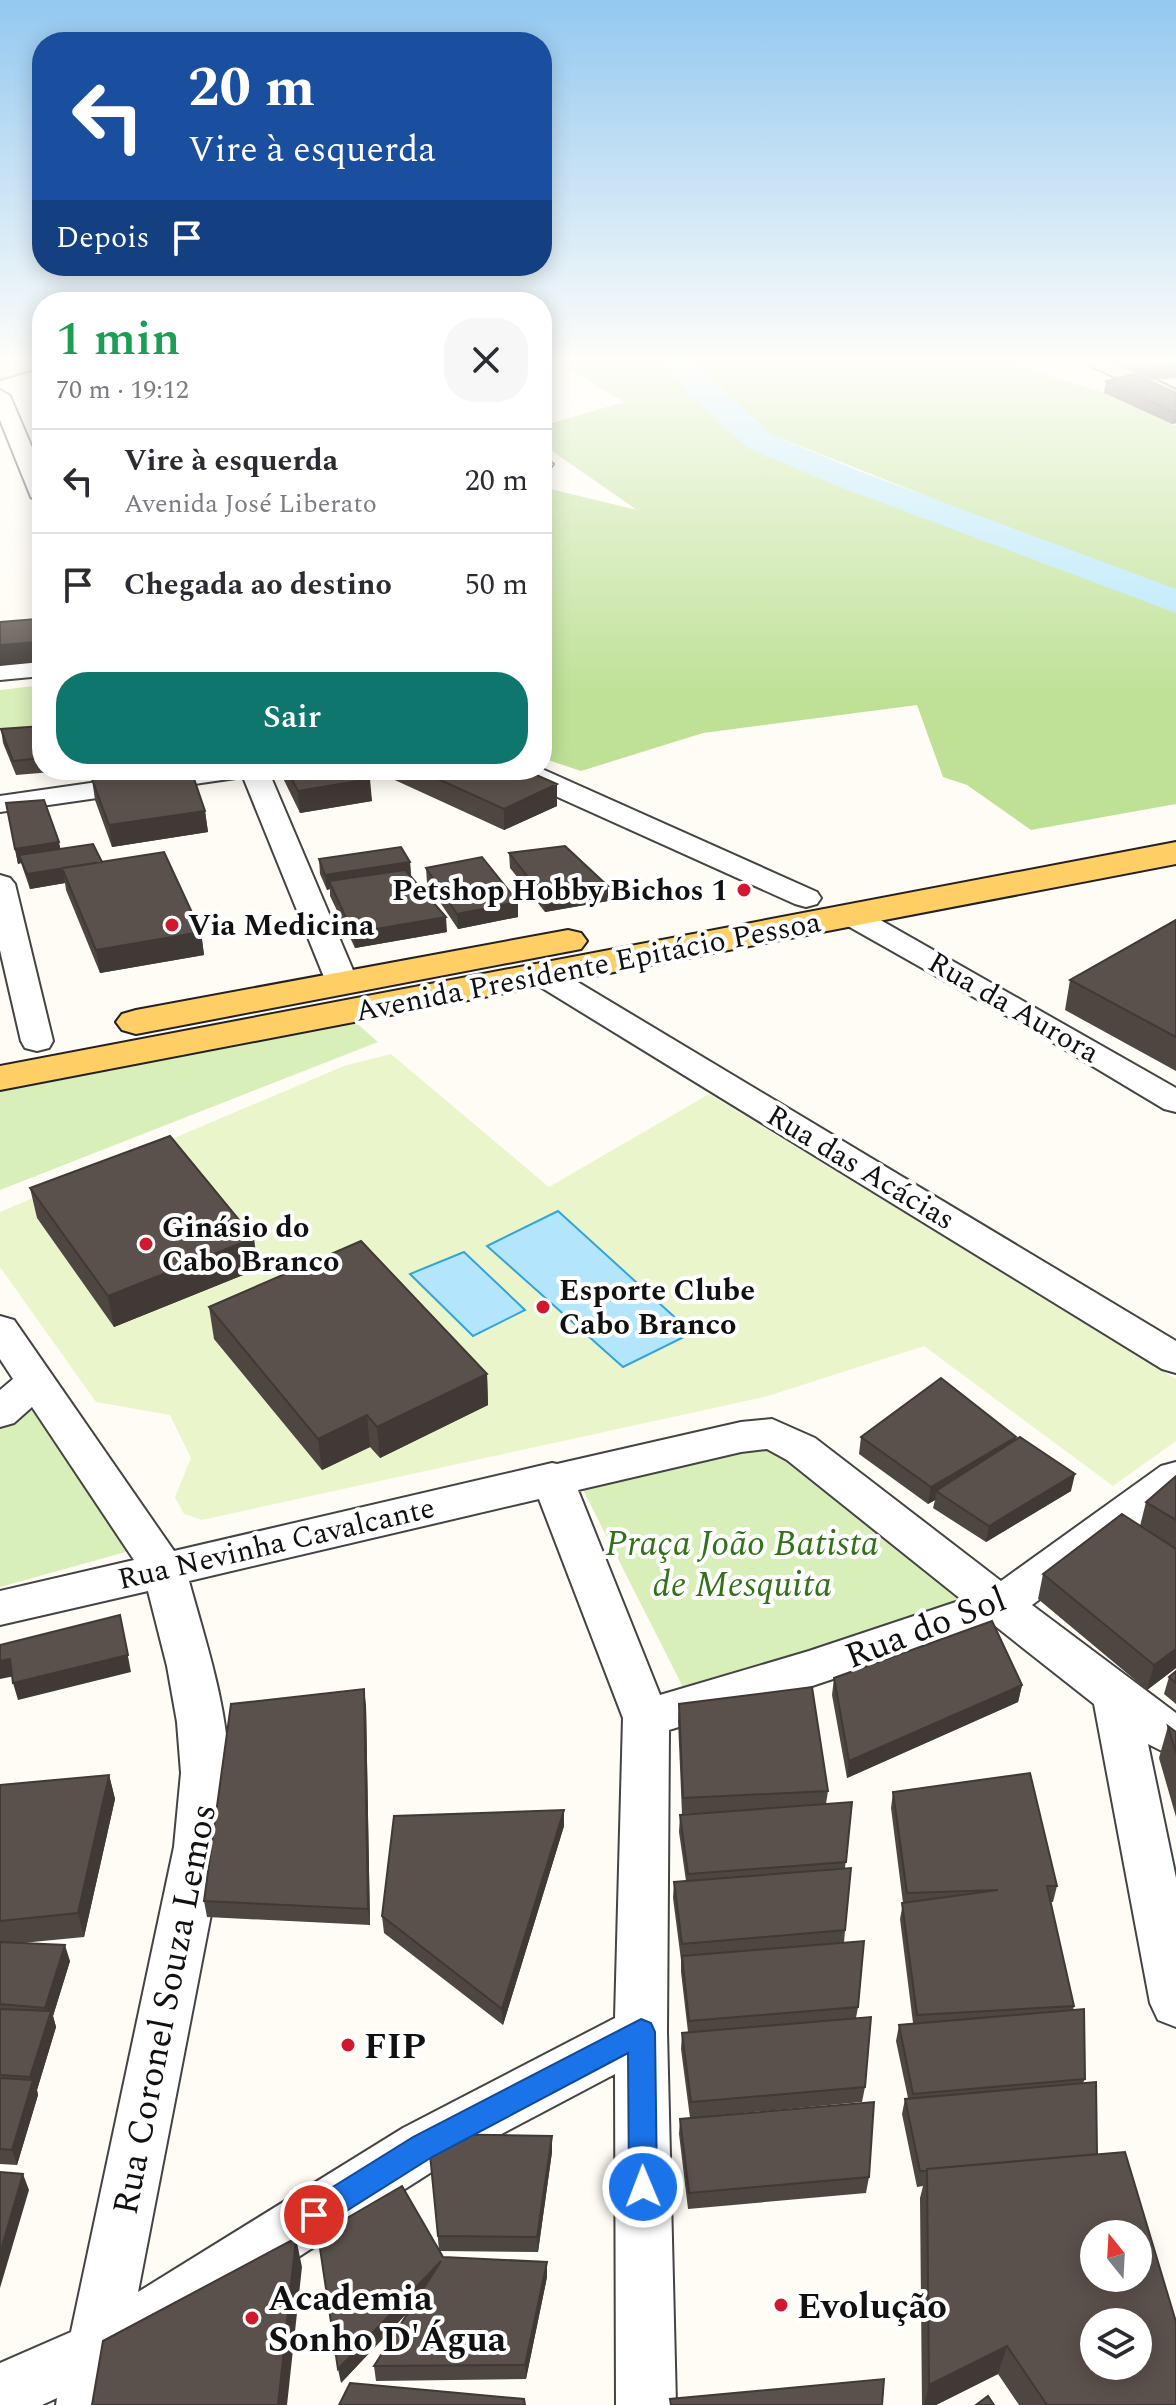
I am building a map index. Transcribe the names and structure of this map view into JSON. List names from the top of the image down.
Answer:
{
  "streets": {
    "main road": ["Avenida Presidente Epitácio Pessoa"],
    "street": [
      "Rua da Aurora",
      "Rua das Acácias",
      "Rua Nevinha Cavalcante",
      "Rua do Sol",
      "Rua Coronel Souza Lemos"
    ]
  },
  "crossings": [
    ["Avenida Presidente Epitácio Pessoa", "Rua da Aurora"],
    ["Avenida Presidente Epitácio Pessoa", "Rua das Acácias"],
    ["Rua Nevinha Cavalcante", "Rua do Sol"],
    ["Rua Nevinha Cavalcante", "Rua Coronel Souza Lemos"]
  ],
  "parks": ["Praça João Batista de Mesquita"],
  "places": [
    "Petshop Hobby Bichos 1",
    "Via Medicina",
    "Ginásio do Cabo Branco",
    "Esporte Clube Cabo Branco",
    "FIP",
    "Evolução",
    "Academia Sonho D'Água"
  ],
  "north": "top",
  "page": {
    "turn": ["20 m", "Vire à esquerda"],
    "then": "Depois",
    "heading": ["1 min", "70 m · 19:12"],
    "list": [
      {
        "name": "Vire à esquerda",
        "note": "Avenida José Liberato",
        "value": "20 m"
      },
      {
        "name": "Chegada ao destino",
        "value": "50 m"
      }
    ],
    "buttons": "Sair"
  }
}
